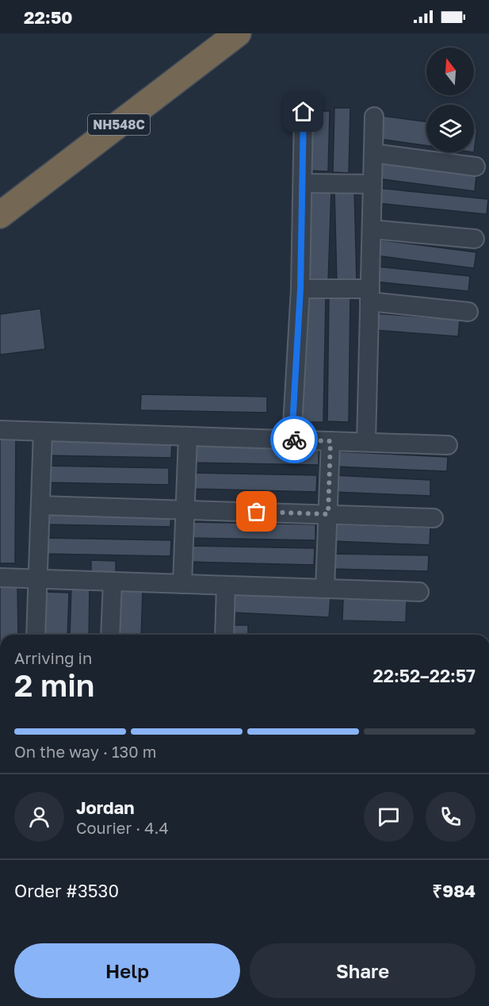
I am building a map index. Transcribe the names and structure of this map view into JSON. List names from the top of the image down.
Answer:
{
  "streets": {
    "highway": ["NH548C"]
  },
  "north": "top",
  "page": {
    "status": "22:50",
    "heading": ["2 min", "Arriving in", "22:52–22:57"],
    "panel": [
      "Jordan",
      "Courier · 4.4",
      "Order #3530",
      "₹984"
    ],
    "bar": "On the way · 130 m",
    "buttons": ["Help", "Share"]
  }
}
